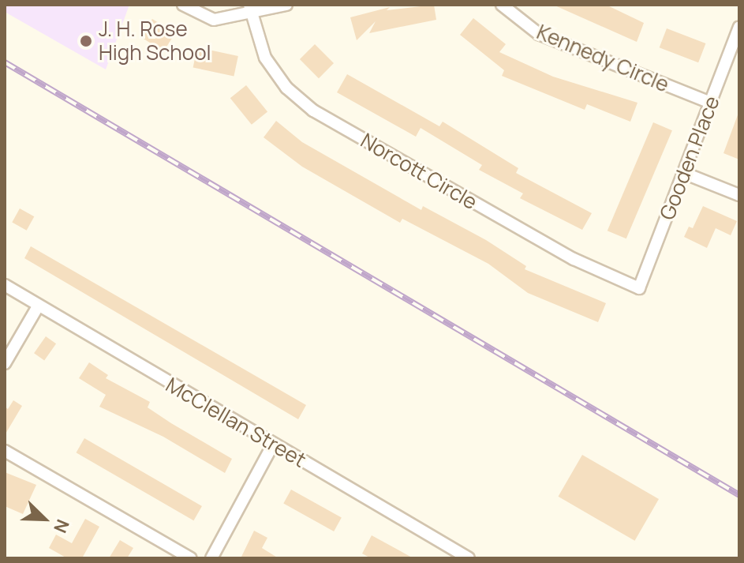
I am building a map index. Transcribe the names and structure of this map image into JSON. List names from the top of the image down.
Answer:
{
  "streets": {
    "street": [
      "Kennedy Circle",
      "Gooden Place",
      "Norcott Circle",
      "McClellan Street"
    ]
  },
  "crossings": [
    ["Kennedy Circle", "Gooden Place"],
    ["Gooden Place", "Norcott Circle"]
  ],
  "places": ["J. H. Rose High School"],
  "north": "bottom right"
}
